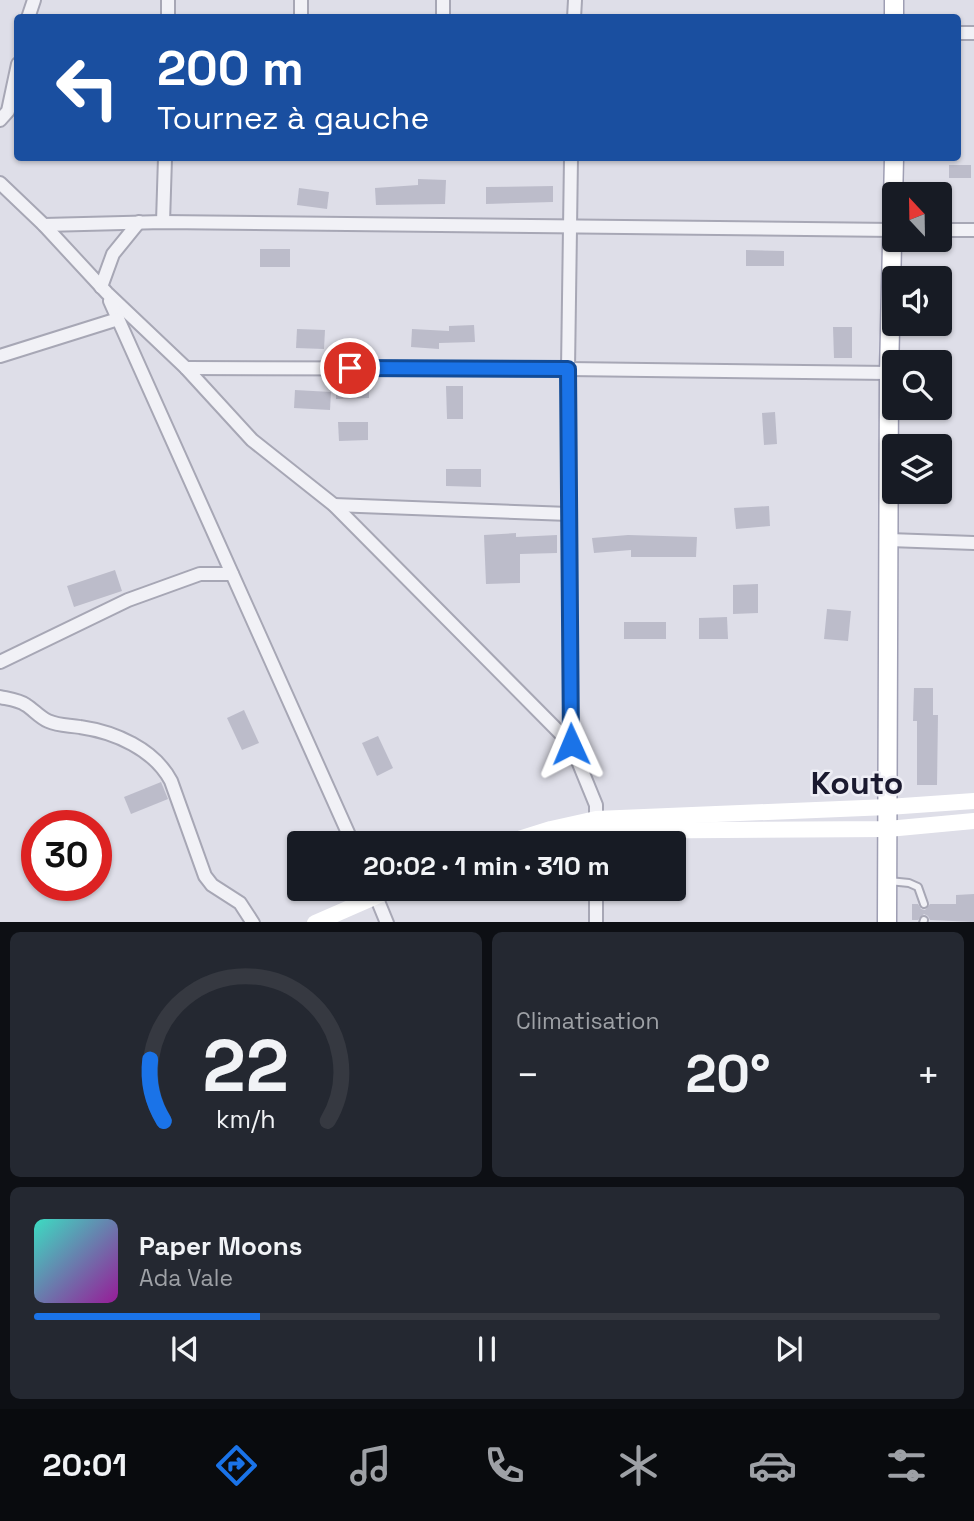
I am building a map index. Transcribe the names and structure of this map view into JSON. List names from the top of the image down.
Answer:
{
  "districts": ["Kouto"],
  "north": "top",
  "page": {
    "turn": ["200 m", "Tournez à gauche"],
    "limit": "30",
    "trip": "20:02 · 1 min · 310 m",
    "tile": "Climatisation",
    "heat": ["−", "20°", "+"],
    "song": ["Paper Moons", "Ada Vale"],
    "tabs": "20:01",
    "gauge": ["22", "km/h"]
  }
}
